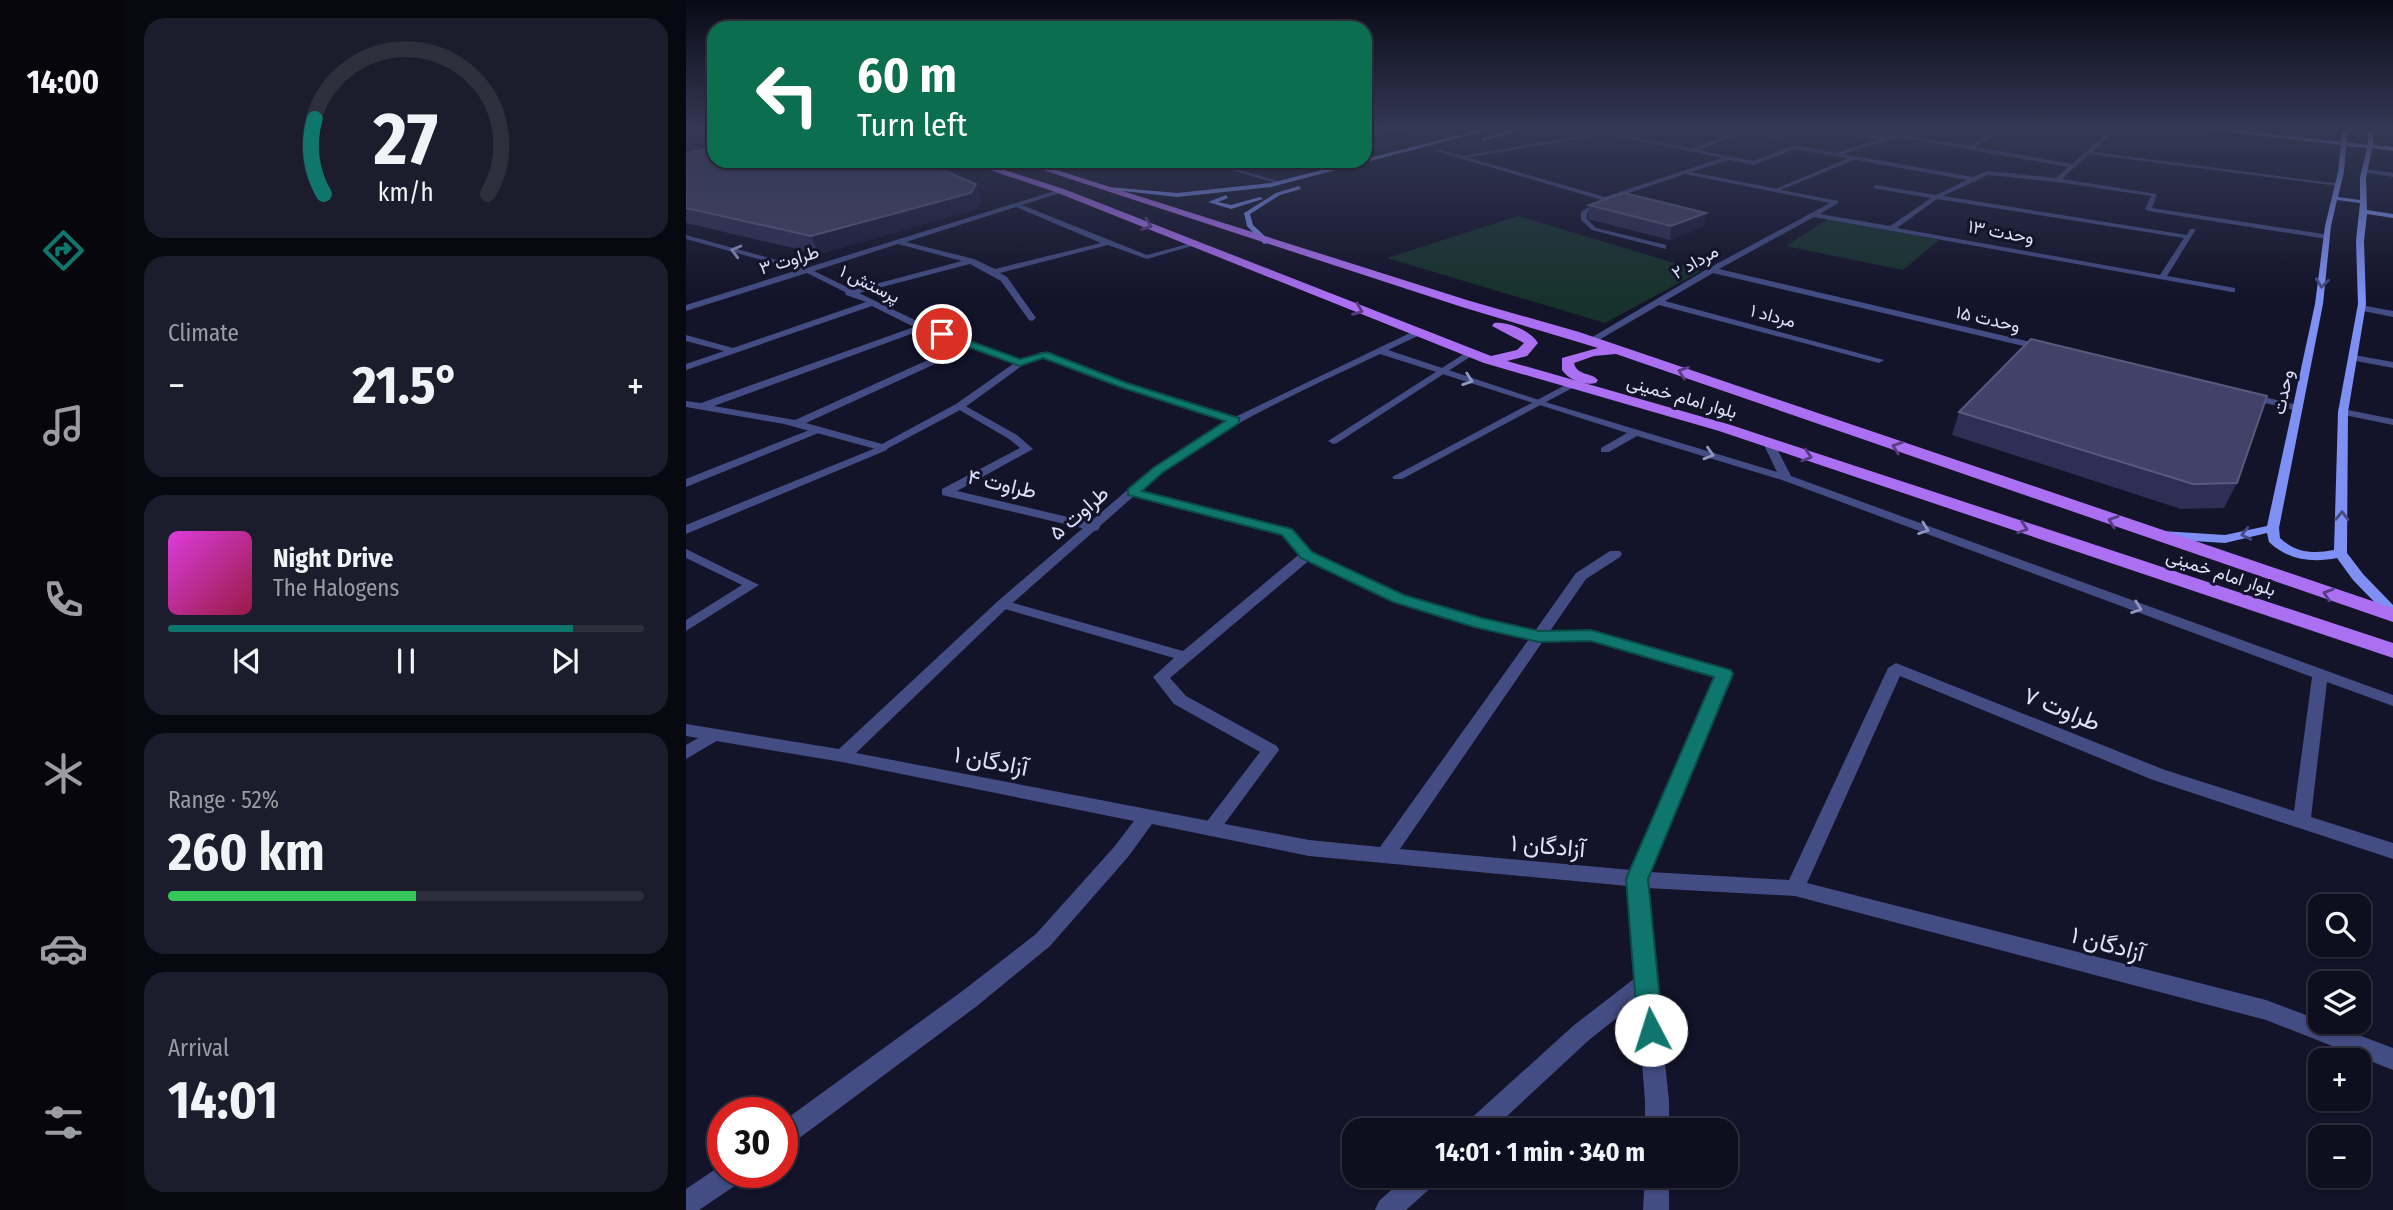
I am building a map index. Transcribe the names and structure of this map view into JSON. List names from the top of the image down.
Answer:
{
  "streets": {
    "main road": ["بلوار امام خمینی"],
    "street": [
      "وحدت ۱۳",
      "طراوت ۳",
      "مرداد ۲",
      "پرستش ۱",
      "مرداد ۱",
      "وحدت ۱۵",
      "وحدت",
      "طراوت ۴",
      "طراوت ۵",
      "طراوت ۷",
      "آزادگان ۱"
    ]
  },
  "crossings": [
    ["وحدت ۱۳", "مرداد ۲"],
    ["طراوت ۳", "پرستش ۱"],
    ["طراوت ۳", "بلوار امام خمینی"],
    ["مرداد ۲", "مرداد ۱"],
    ["مرداد ۲", "وحدت ۱۵"],
    ["مرداد ۲", "بلوار امام خمینی"],
    ["پرستش ۱", "طراوت ۵"],
    ["بلوار امام خمینی", "طراوت ۵"],
    ["طراوت ۴", "طراوت ۵"],
    ["طراوت ۵", "آزادگان ۱"],
    ["طراوت ۷", "آزادگان ۱"]
  ],
  "page": {
    "tabs": "14:00",
    "turn": ["60 m", "Turn left"],
    "tile": [
      "Climate",
      ["Range · 52%", "260 km"],
      ["Arrival", "14:01"]
    ],
    "heat": ["−", "21.5°", "+"],
    "song": ["Night Drive", "The Halogens"],
    "map_buttons": ["+", "−"],
    "limit": "30",
    "trip": "14:01 · 1 min · 340 m",
    "gauge": ["27", "km/h"]
  }
}
